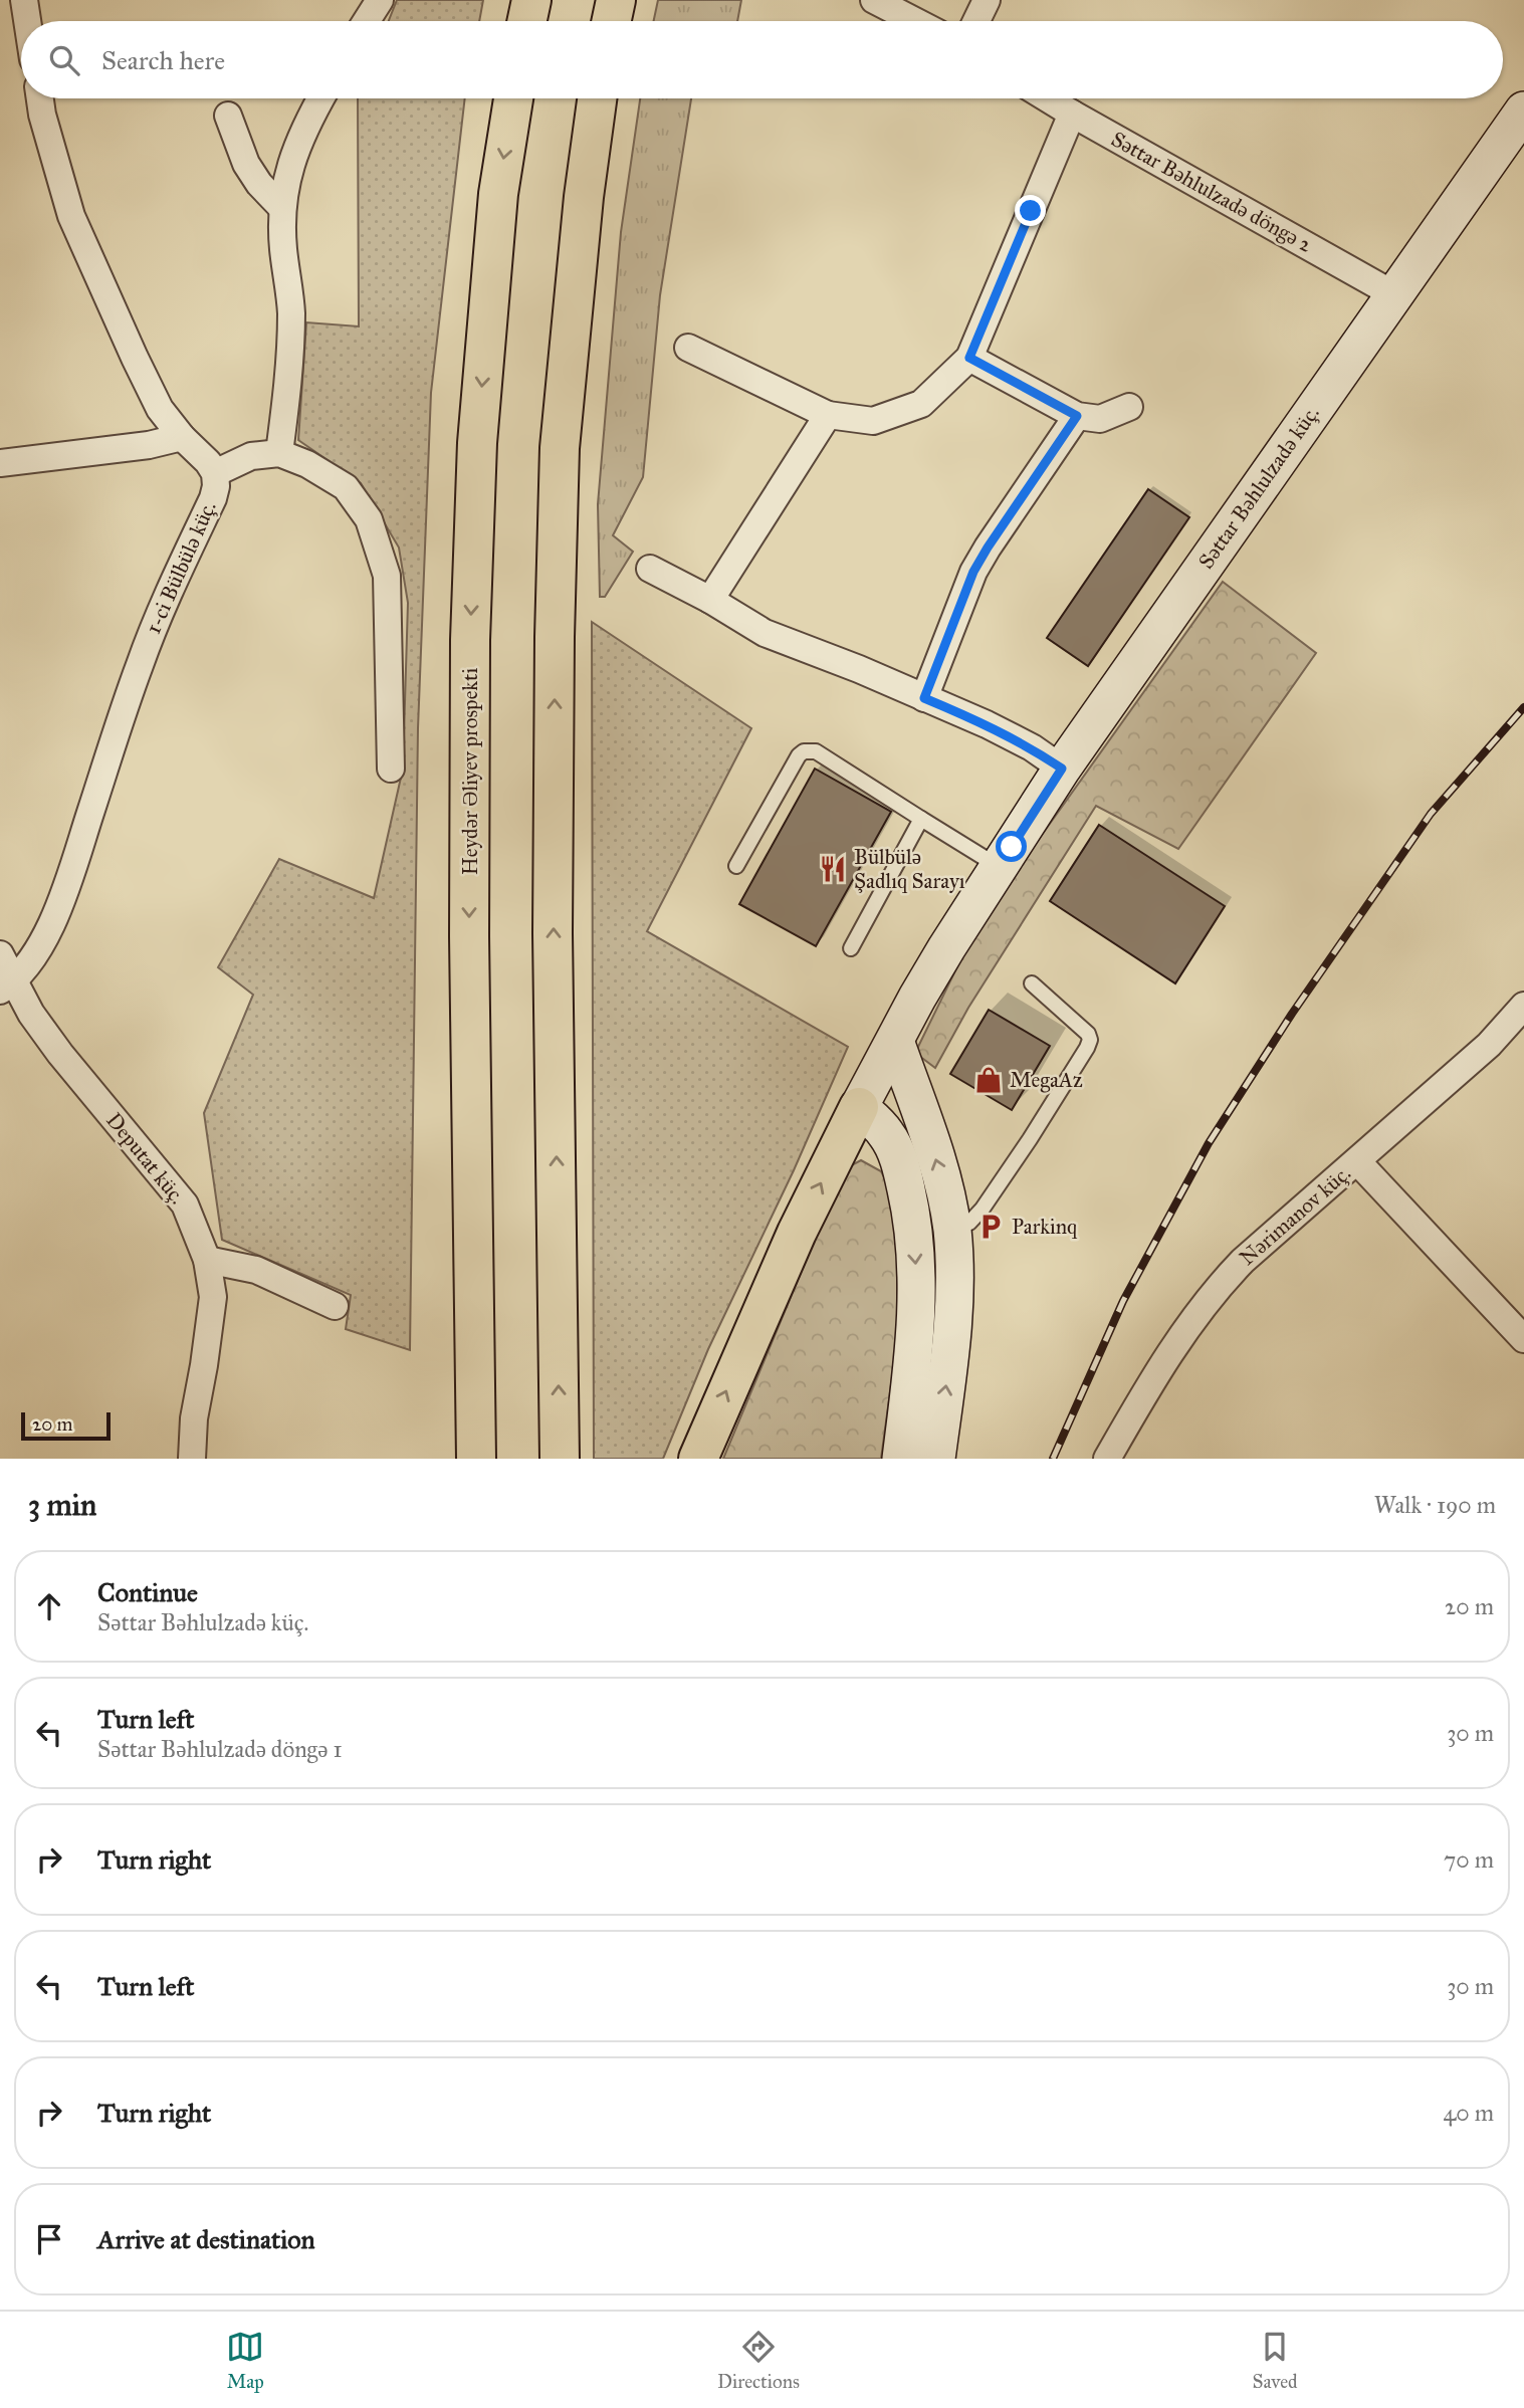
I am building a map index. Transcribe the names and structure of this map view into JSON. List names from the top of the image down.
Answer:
{
  "streets": {
    "highway": ["Heydər Əliyev prospekti"],
    "main road": ["Səttar Bəhlulzadə küç."],
    "street": [
      "Səttar Bəhlulzadə döngə 2",
      "1-ci Bülbülə küç.",
      "Deputat küç.",
      "Nərimanov küç."
    ]
  },
  "crossings": [
    ["Səttar Bəhlulzadə döngə 2", "Səttar Bəhlulzadə küç."],
    ["1-ci Bülbülə küç.", "Deputat küç."]
  ],
  "places": {
    "restaurant": ["Bülbülə Şadlıq Sarayı"],
    "shop": ["MegaAz"],
    "parking": ["Parkinq"]
  },
  "scale_bar": "20 m",
  "page": {
    "search": "Search here",
    "scale": "20 m",
    "heading": ["3 min", "Walk · 190 m"],
    "list": [
      ["Continue", "Səttar Bəhlulzadə küç.", "20 m"],
      ["Turn left", "Səttar Bəhlulzadə döngə 1", "30 m"],
      ["Turn right", "70 m"],
      ["Turn left", "30 m"],
      ["Turn right", "40 m"],
      "Arrive at destination"
    ],
    "nav": ["Map", "Directions", "Saved"]
  }
}
